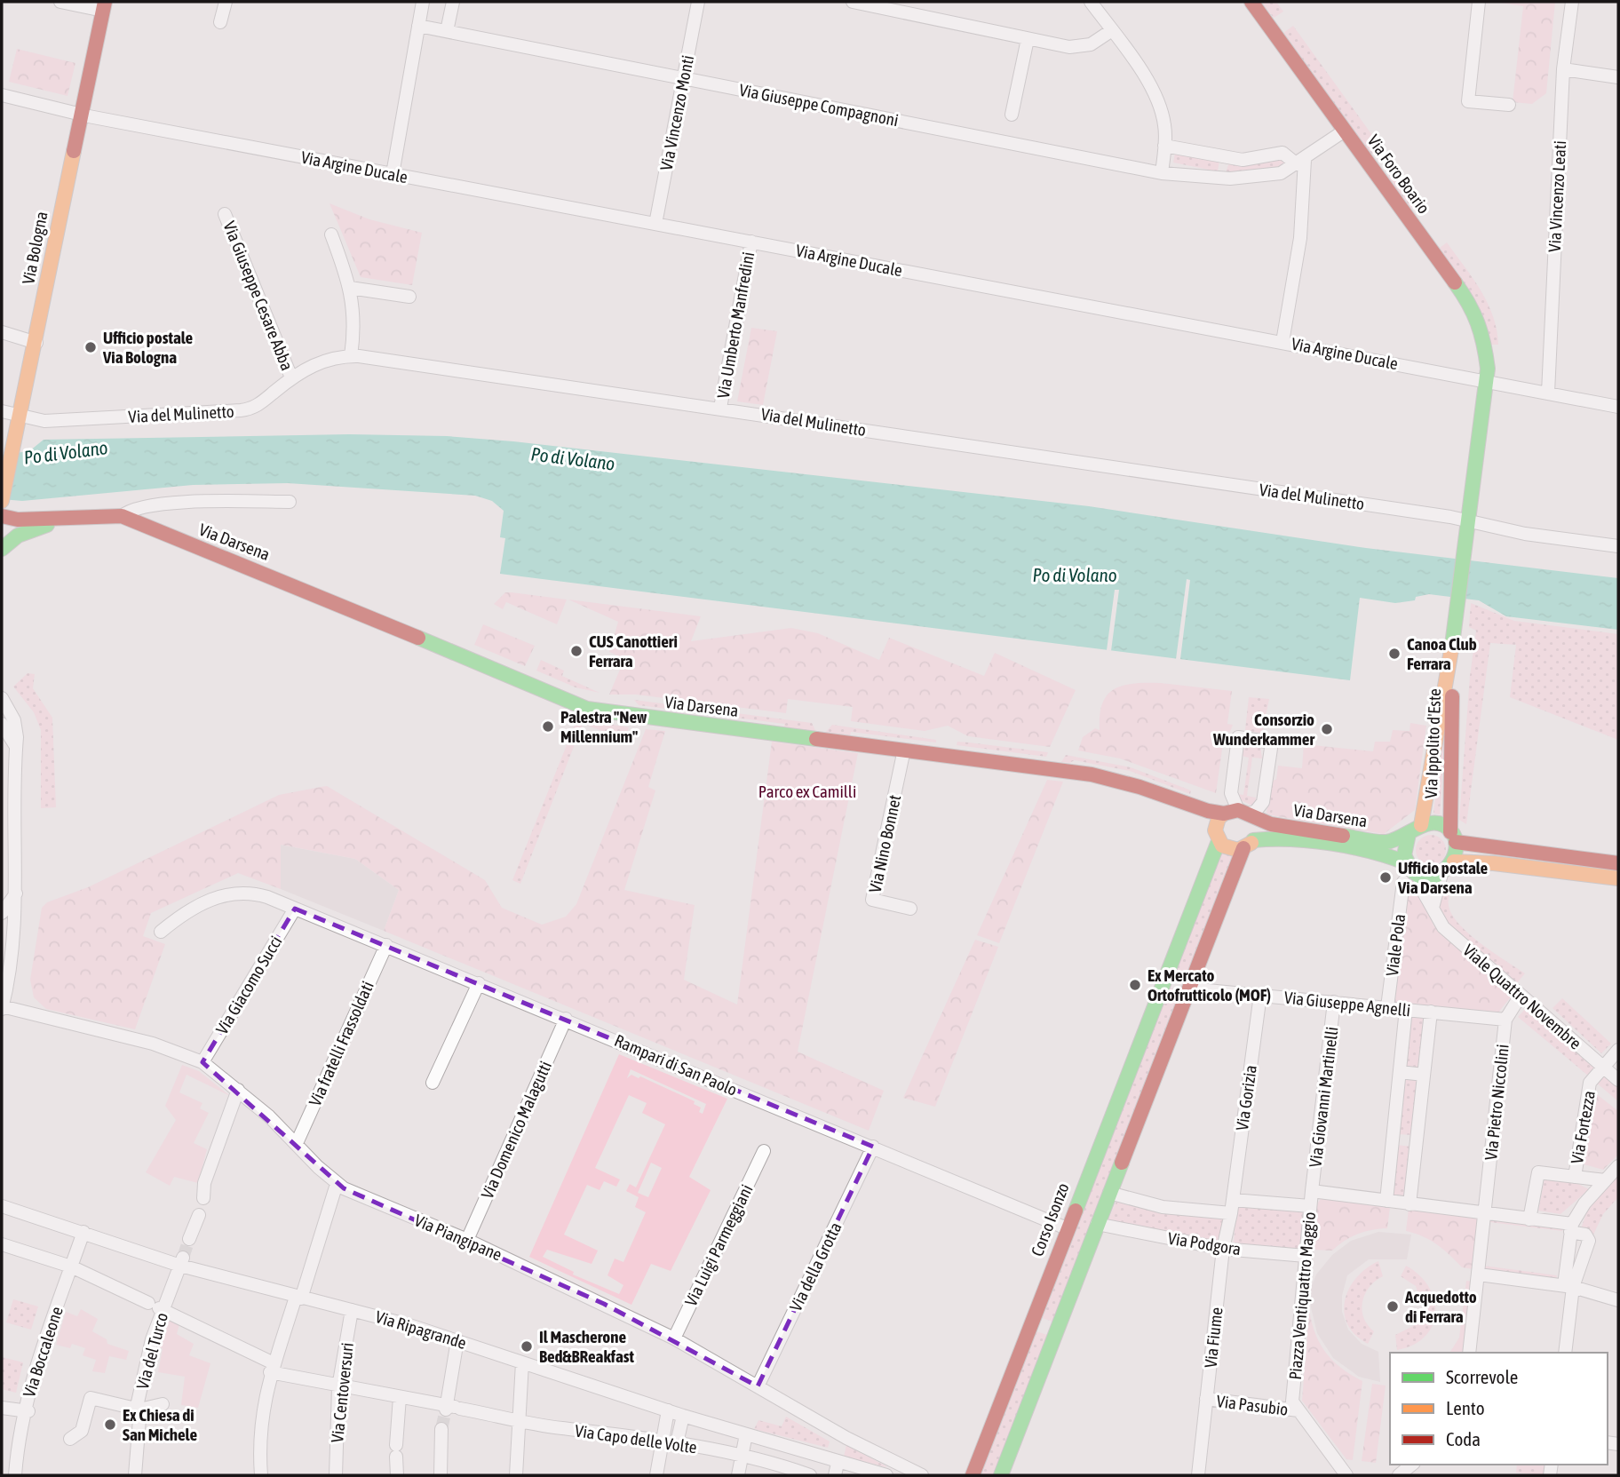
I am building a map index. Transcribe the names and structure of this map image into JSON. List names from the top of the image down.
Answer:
{
  "streets": {
    "street": [
      "Via Giuseppe Compagnoni",
      "Via Vincenzo Monti",
      "Via Argine Ducale",
      "Via Foro Boario",
      "Via Vincenzo Leati",
      "Via Bologna",
      "Via Giuseppe Cesare Abba",
      "Via Umberto Manfredini",
      "Via del Mulinetto",
      "Via Darsena",
      "Via Ippolito d'Este",
      "Via Nino Bonnet",
      "Viale Pola",
      "Via Giacomo Succi",
      "Viale Quattro Novembre",
      "Via Giuseppe Agnelli",
      "Via fratelli Frassoldati",
      "Rampari di San Paolo",
      "Via Giovanni Martinelli",
      "Via Gorizia",
      "Via Pietro Niccolini",
      "Via Fortezza",
      "Via Domenico Malagutti",
      "Corso Isonzo",
      "Via Piangipane",
      "Via Podgora",
      "Via Luigi Parmeggiani",
      "Via della Grotta",
      "Piazza Ventiquattro Maggio",
      "Via Ripagrande",
      "Via Fiume",
      "Via del Turco",
      "Via Boccaleone",
      "Via Centoversuri",
      "Via Pasubio",
      "Via Capo delle Volte"
    ]
  },
  "crossings": [
    ["Via Giuseppe Compagnoni", "Via Vincenzo Monti"],
    ["Via Giuseppe Compagnoni", "Via Foro Boario"],
    ["Via Vincenzo Monti", "Via Argine Ducale"],
    ["Via Argine Ducale", "Via Foro Boario"],
    ["Via Argine Ducale", "Via Vincenzo Leati"],
    ["Via Argine Ducale", "Via Bologna"],
    ["Via Argine Ducale", "Via Umberto Manfredini"],
    ["Via Bologna", "Via del Mulinetto"],
    ["Via Giuseppe Cesare Abba", "Via del Mulinetto"],
    ["Via Umberto Manfredini", "Via del Mulinetto"],
    ["Via Darsena", "Via Ippolito d'Este"],
    ["Via Darsena", "Via Nino Bonnet"],
    ["Via Darsena", "Viale Quattro Novembre"],
    ["Via Darsena", "Corso Isonzo"],
    ["Via Ippolito d'Este", "Viale Quattro Novembre"],
    ["Viale Pola", "Via Giuseppe Agnelli"],
    ["Via Giacomo Succi", "Rampari di San Paolo"],
    ["Via Giacomo Succi", "Via Piangipane"],
    ["Viale Quattro Novembre", "Via Pietro Niccolini"],
    ["Viale Quattro Novembre", "Via Fortezza"],
    ["Via Giuseppe Agnelli", "Via Giovanni Martinelli"],
    ["Via Giuseppe Agnelli", "Via Gorizia"],
    ["Via Giuseppe Agnelli", "Via Pietro Niccolini"],
    ["Via fratelli Frassoldati", "Rampari di San Paolo"],
    ["Via fratelli Frassoldati", "Via Piangipane"],
    ["Rampari di San Paolo", "Via Domenico Malagutti"],
    ["Rampari di San Paolo", "Corso Isonzo"],
    ["Rampari di San Paolo", "Via della Grotta"],
    ["Via Giovanni Martinelli", "Piazza Ventiquattro Maggio"],
    ["Via Gorizia", "Via Podgora"],
    ["Via Gorizia", "Via Fiume"],
    ["Via Pietro Niccolini", "Piazza Ventiquattro Maggio"],
    ["Via Fortezza", "Piazza Ventiquattro Maggio"],
    ["Via Domenico Malagutti", "Via Piangipane"],
    ["Via Piangipane", "Via Luigi Parmeggiani"],
    ["Via Piangipane", "Via della Grotta"],
    ["Via Podgora", "Piazza Ventiquattro Maggio"],
    ["Via Podgora", "Via Fiume"],
    ["Piazza Ventiquattro Maggio", "Via Pasubio"],
    ["Via Ripagrande", "Via del Turco"],
    ["Via Ripagrande", "Via Boccaleone"],
    ["Via Ripagrande", "Via Centoversuri"],
    ["Via Fiume", "Via Pasubio"],
    ["Via del Turco", "Via Capo delle Volte"],
    ["Via Boccaleone", "Via Capo delle Volte"],
    ["Via Centoversuri", "Via Capo delle Volte"]
  ],
  "water": ["Po di Volano"],
  "parks": ["Parco ex Camilli"],
  "places": [
    "Ufficio postale Via Bologna",
    "CUS Canottieri Ferrara",
    "Canoa Club Ferrara",
    "Palestra \"New Millennium\"",
    "Consorzio Wunderkammer",
    "Ufficio postale Via Darsena",
    "Ex Mercato Ortofrutticolo (MOF)",
    "Acquedotto di Ferrara",
    "Il Mascherone Bed&BReakfast",
    "Ex Chiesa di San Michele"
  ],
  "legend": ["Scorrevole", "Lento", "Coda"]
}
